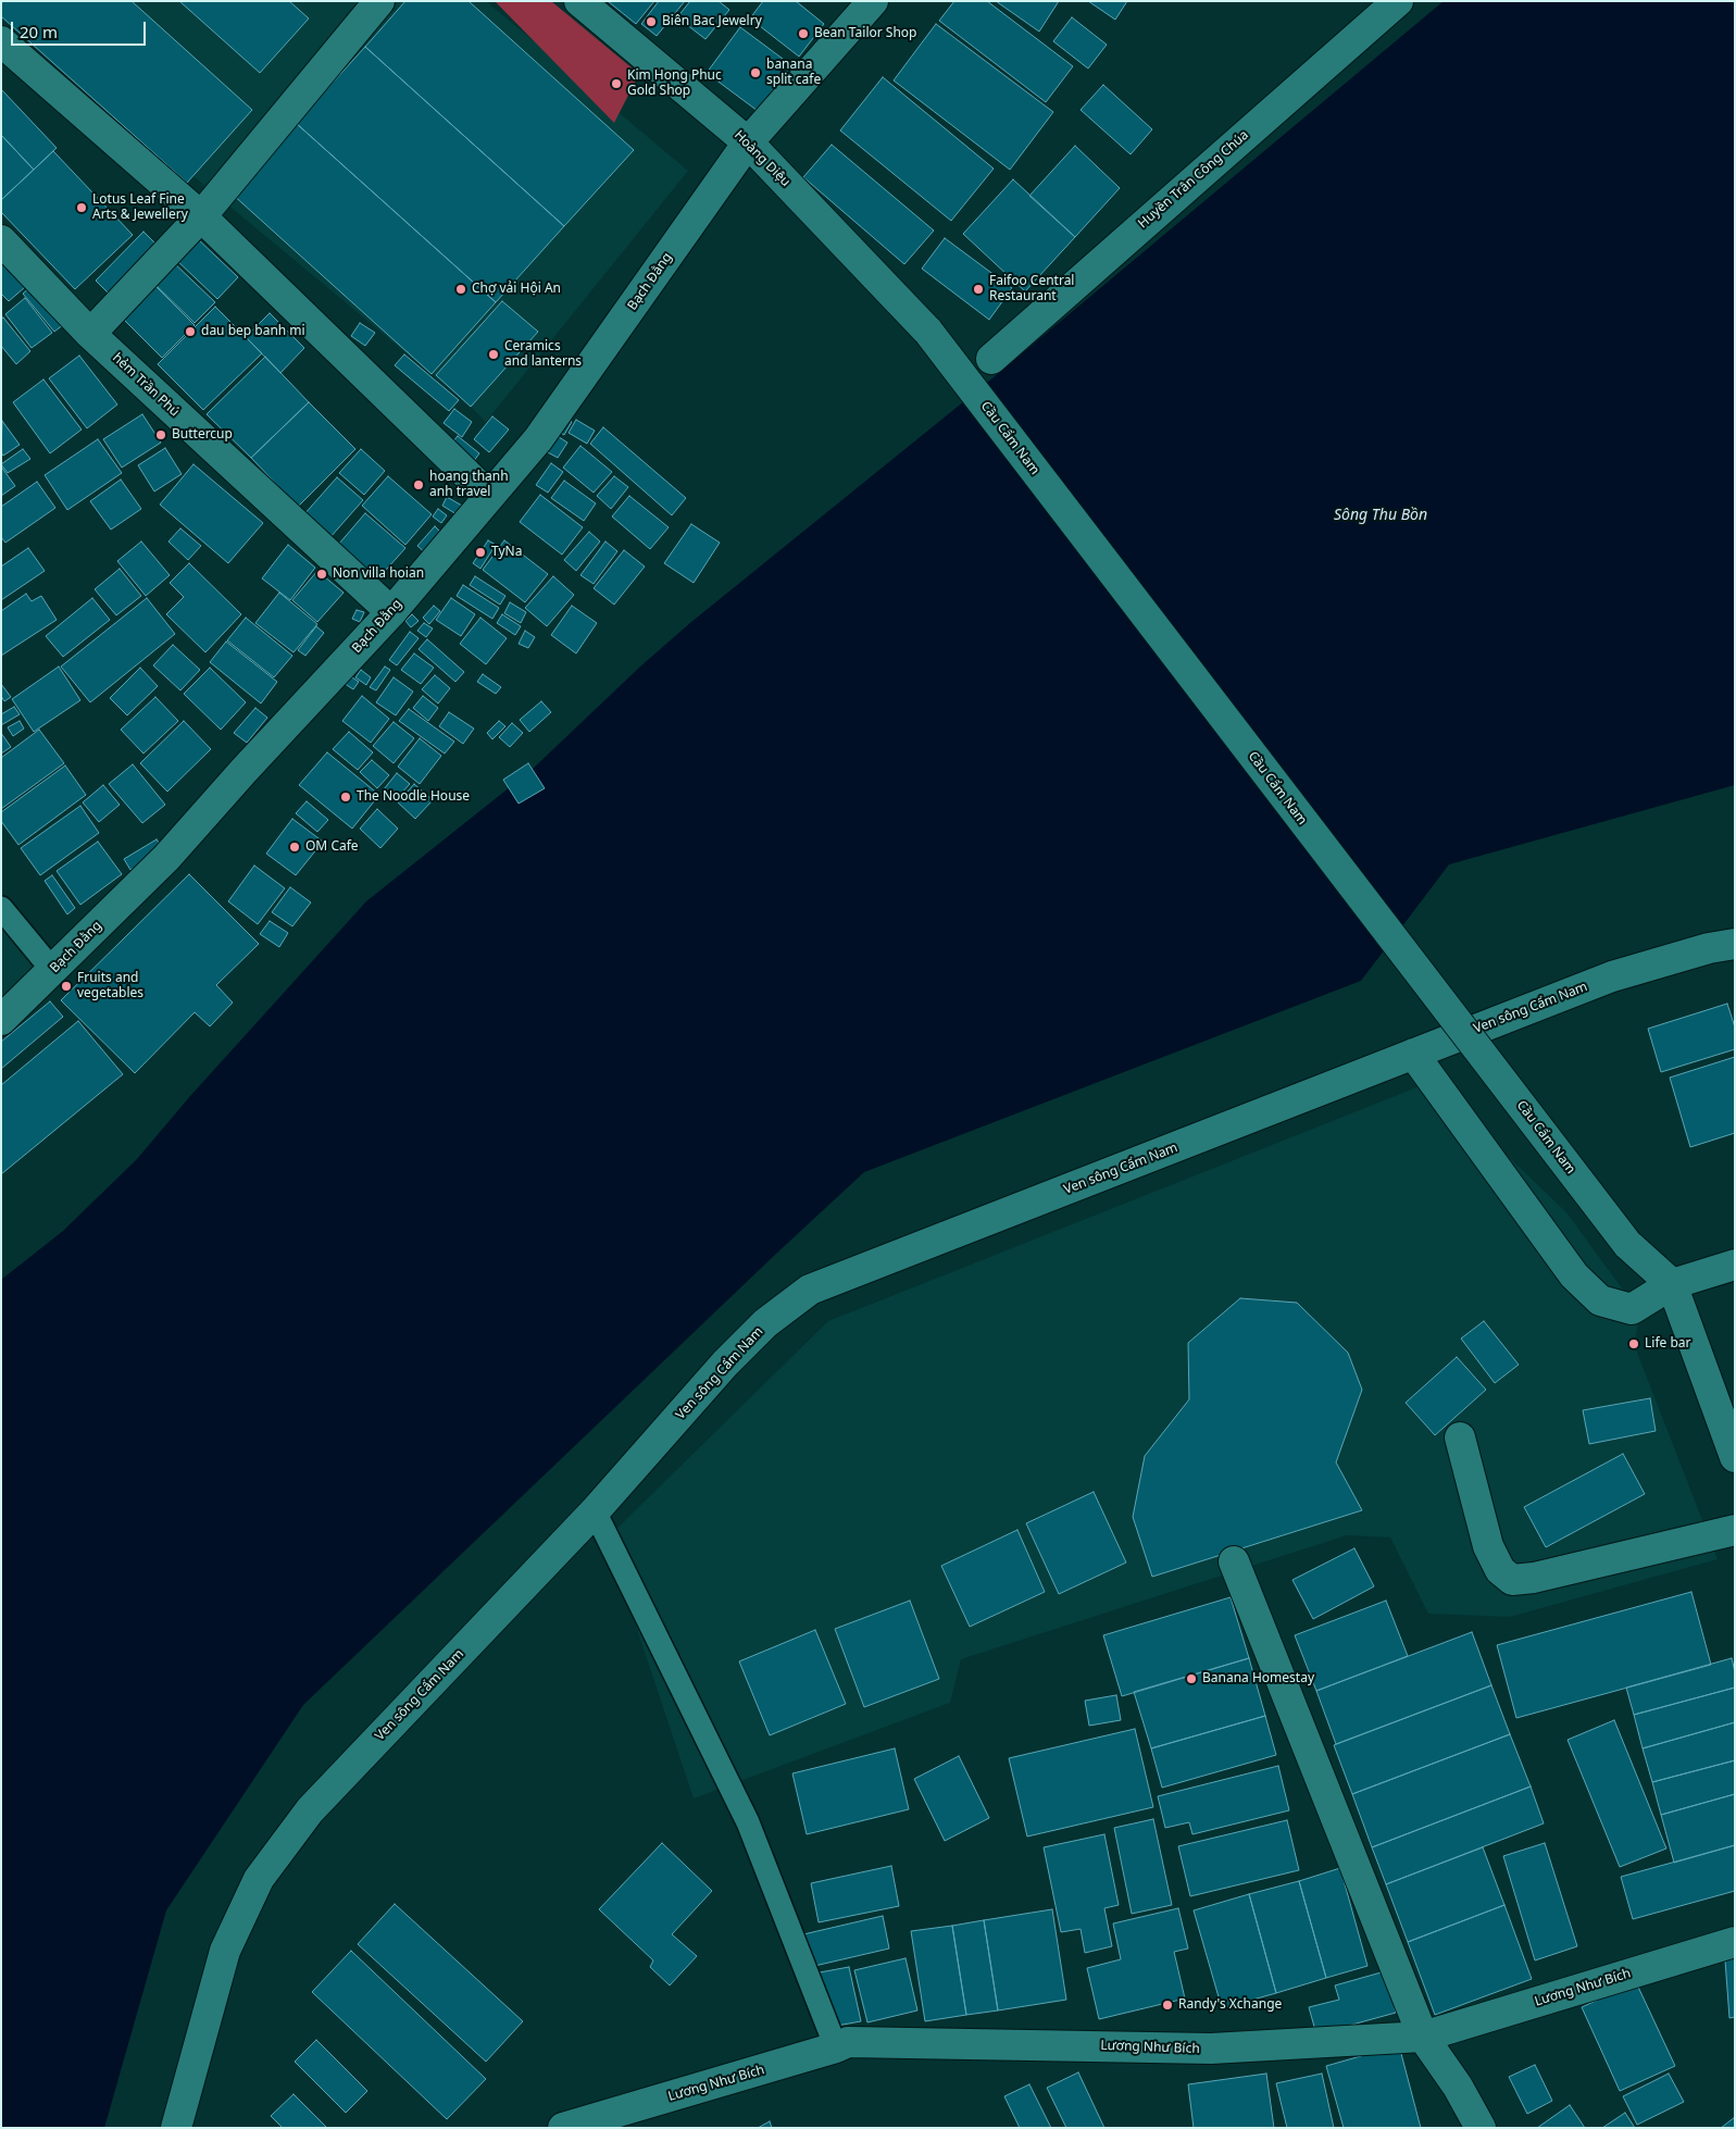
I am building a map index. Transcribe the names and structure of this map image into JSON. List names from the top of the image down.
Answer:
{
  "streets": {
    "street": [
      "Hoàng Diệu",
      "Huyền Trân Công Chúa",
      "Bạch Đằng",
      "hẻm Trần Phú",
      "Cầu Cẩm Nam",
      "Ven sông Cẩm Nam",
      "Lương Như Bích"
    ]
  },
  "crossings": [
    ["Hoàng Diệu", "Bạch Đằng"],
    ["Hoàng Diệu", "Cầu Cẩm Nam"],
    ["Bạch Đằng", "hẻm Trần Phú"]
  ],
  "water": ["Sông Thu Bồn"],
  "places": [
    "Biên Bac Jewelry",
    "Bean Tailor Shop",
    "banana split cafe",
    "Kim Hong Phuc Gold Shop",
    "Lotus Leaf Fine Arts & Jewellery",
    "Chợ vải Hội An",
    "Faifoo Central Restaurant",
    "dau bep banh mi",
    "Ceramics and lanterns",
    "Buttercup",
    "hoang thanh anh travel",
    "TyNa",
    "Non villa hoian",
    "The Noodle House",
    "OM Cafe",
    "Fruits and vegetables",
    "Life bar",
    "Banana Homestay",
    "Randy's Xchange"
  ],
  "scale_bar": "20 m"
}
